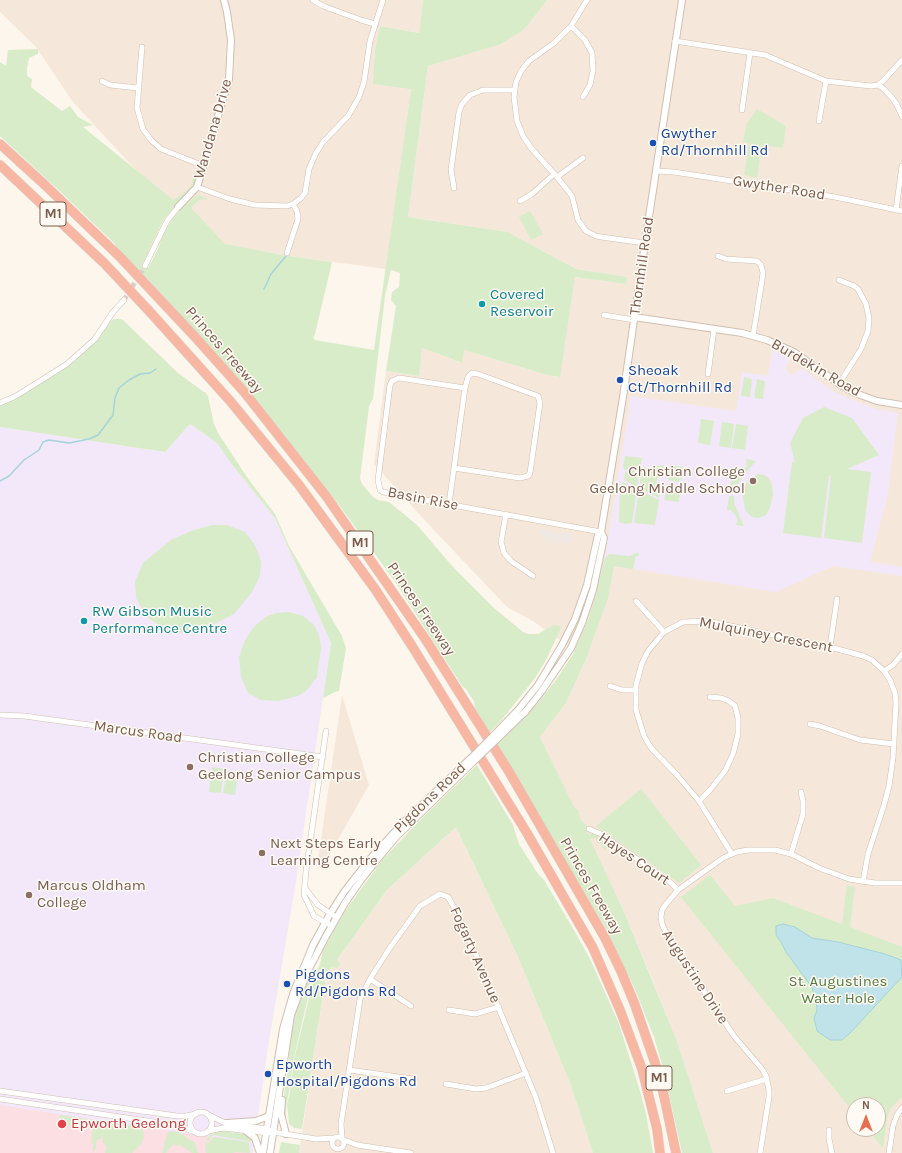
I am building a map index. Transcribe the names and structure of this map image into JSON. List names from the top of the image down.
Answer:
{
  "streets": {
    "highway": ["M1", "Princes Freeway"],
    "street": [
      "Wandana Drive",
      "Gwyther Road",
      "Thornhill Road",
      "Burdekin Road",
      "Basin Rise",
      "Mulquiney Crescent",
      "Marcus Road",
      "Pigdons Road",
      "Hayes Court",
      "Fogarty Avenue",
      "Augustine Drive"
    ]
  },
  "crossings": [
    ["Gwyther Road", "Thornhill Road"],
    ["Thornhill Road", "Burdekin Road"],
    ["Thornhill Road", "Basin Rise"],
    ["Thornhill Road", "Pigdons Road"],
    ["Mulquiney Crescent", "Augustine Drive"],
    ["Hayes Court", "Augustine Drive"]
  ],
  "parks": ["St. Augustines Water Hole"],
  "places": [
    "Gwyther Rd/Thornhill Rd",
    "Covered Reservoir",
    "Sheoak Ct/Thornhill Rd",
    "Christian College Geelong Middle School",
    "RW Gibson Music Performance Centre",
    "Christian College Geelong Senior Campus",
    "Next Steps Early Learning Centre",
    "Marcus Oldham College",
    "Pigdons Rd/Pigdons Rd",
    "Epworth Hospital/Pigdons Rd",
    "Epworth Geelong"
  ],
  "north": "top"
}
